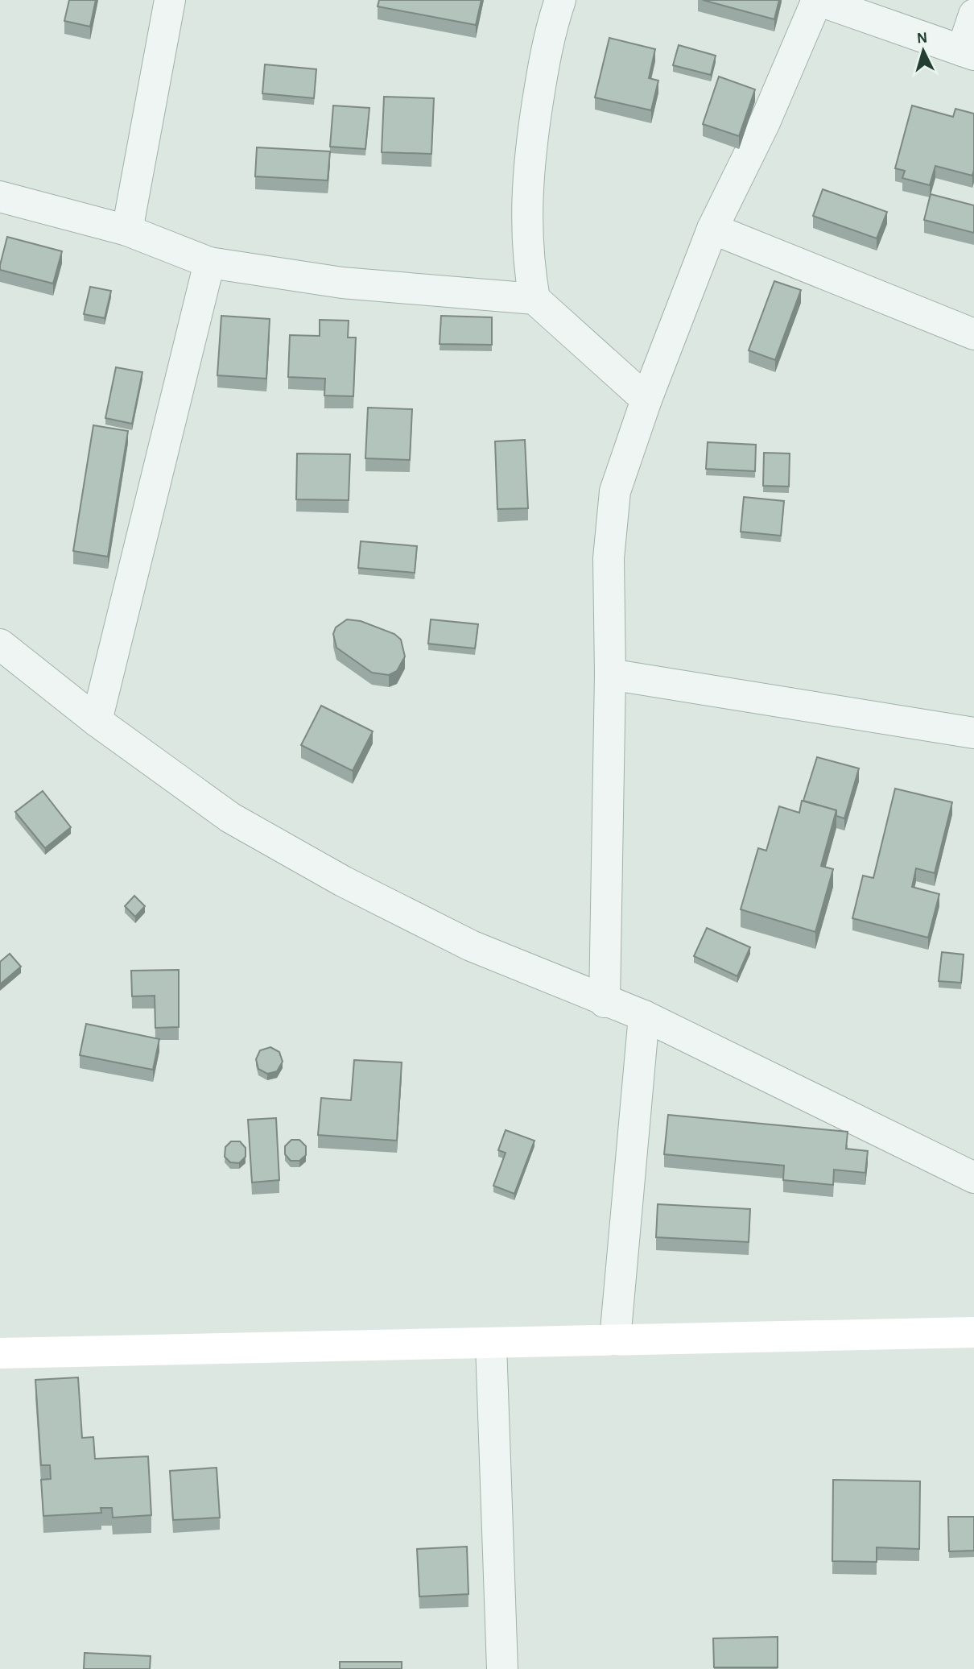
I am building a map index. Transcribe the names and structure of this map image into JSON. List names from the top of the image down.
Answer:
{
  "north": "top"
}
